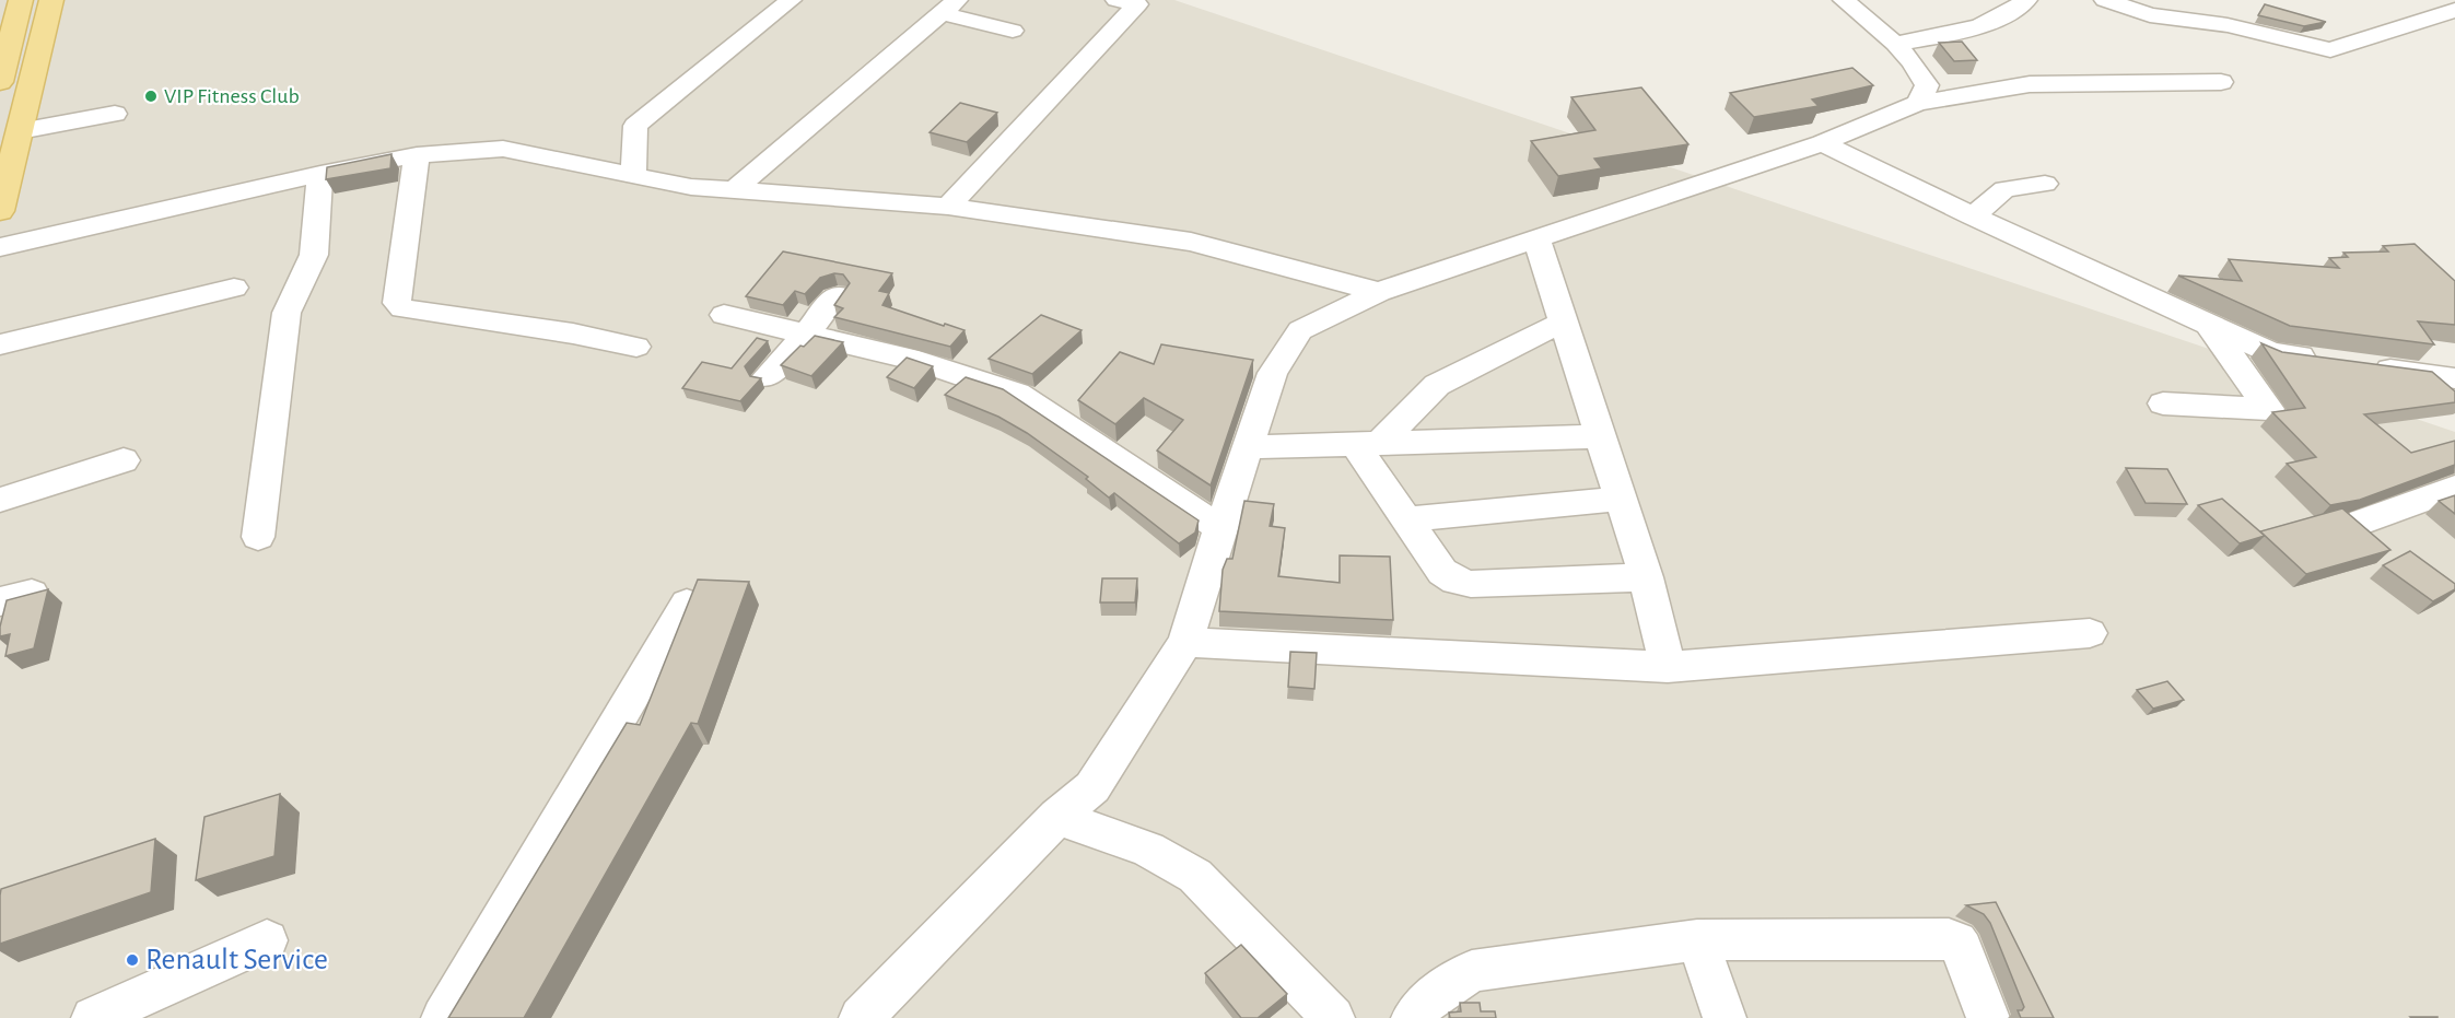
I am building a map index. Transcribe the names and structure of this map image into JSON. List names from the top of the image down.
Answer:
{
  "places": ["VIP Fitness Club", "Renault Service"]
}
